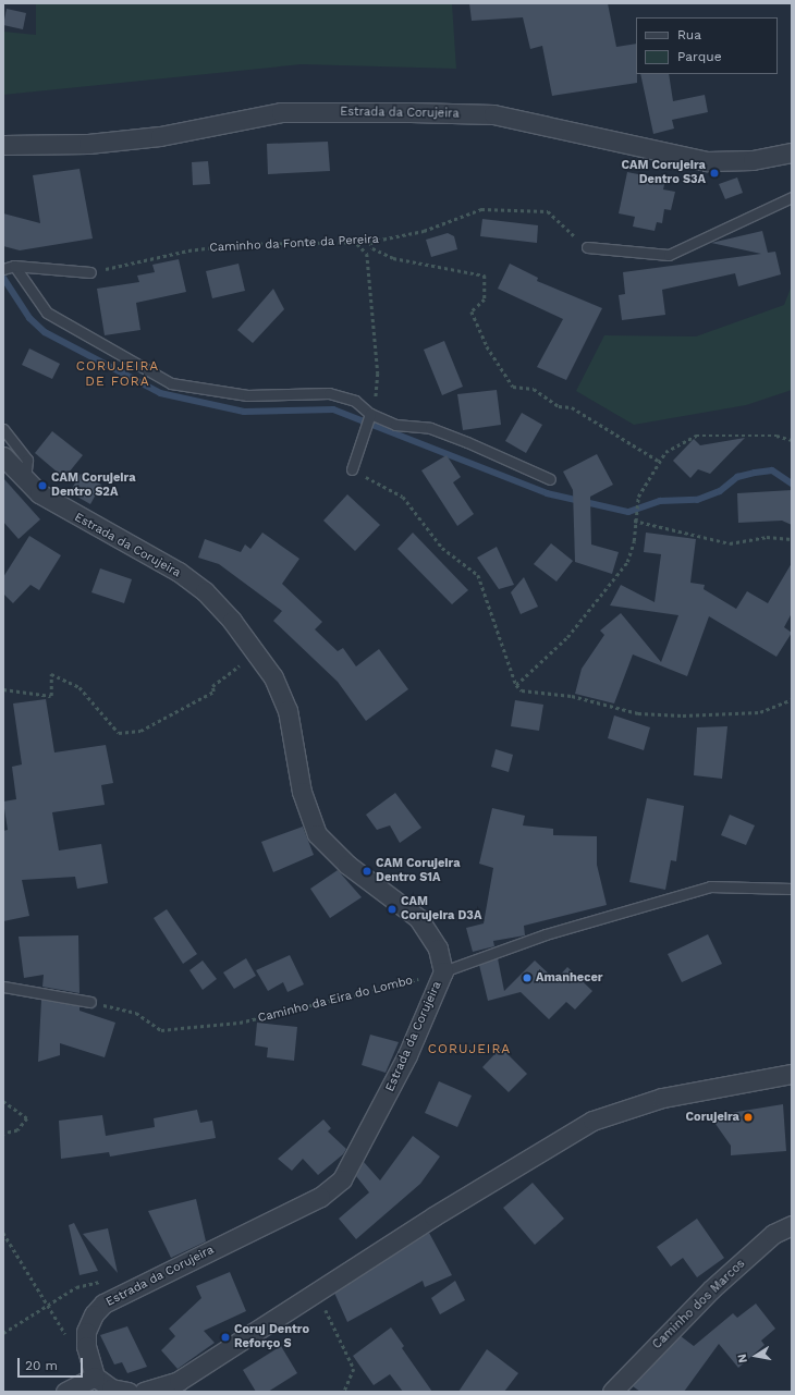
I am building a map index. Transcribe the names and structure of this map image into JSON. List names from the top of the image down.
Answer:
{
  "streets": {
    "street": ["Estrada da Corujeira", "Caminho dos Marcos"],
    "path": ["Caminho da Fonte da Pereira", "Caminho da Eira do Lombo"]
  },
  "crossings": [
    ["Estrada da Corujeira", "Caminho da Eira do Lombo"]
  ],
  "districts": ["CORUJEIRA DE FORA", "CORUJEIRA"],
  "places": [
    "CAM Corujeira Dentro S3A",
    "CAM Corujeira Dentro S2A",
    "CAM Corujeira Dentro S1A",
    "CAM Corujeira D3A",
    "Amanhecer",
    "Corujeira",
    "Coruj Dentro Reforço S"
  ],
  "legend": ["Rua", "Parque"],
  "scale_bar": "20 m",
  "north": "left"
}
